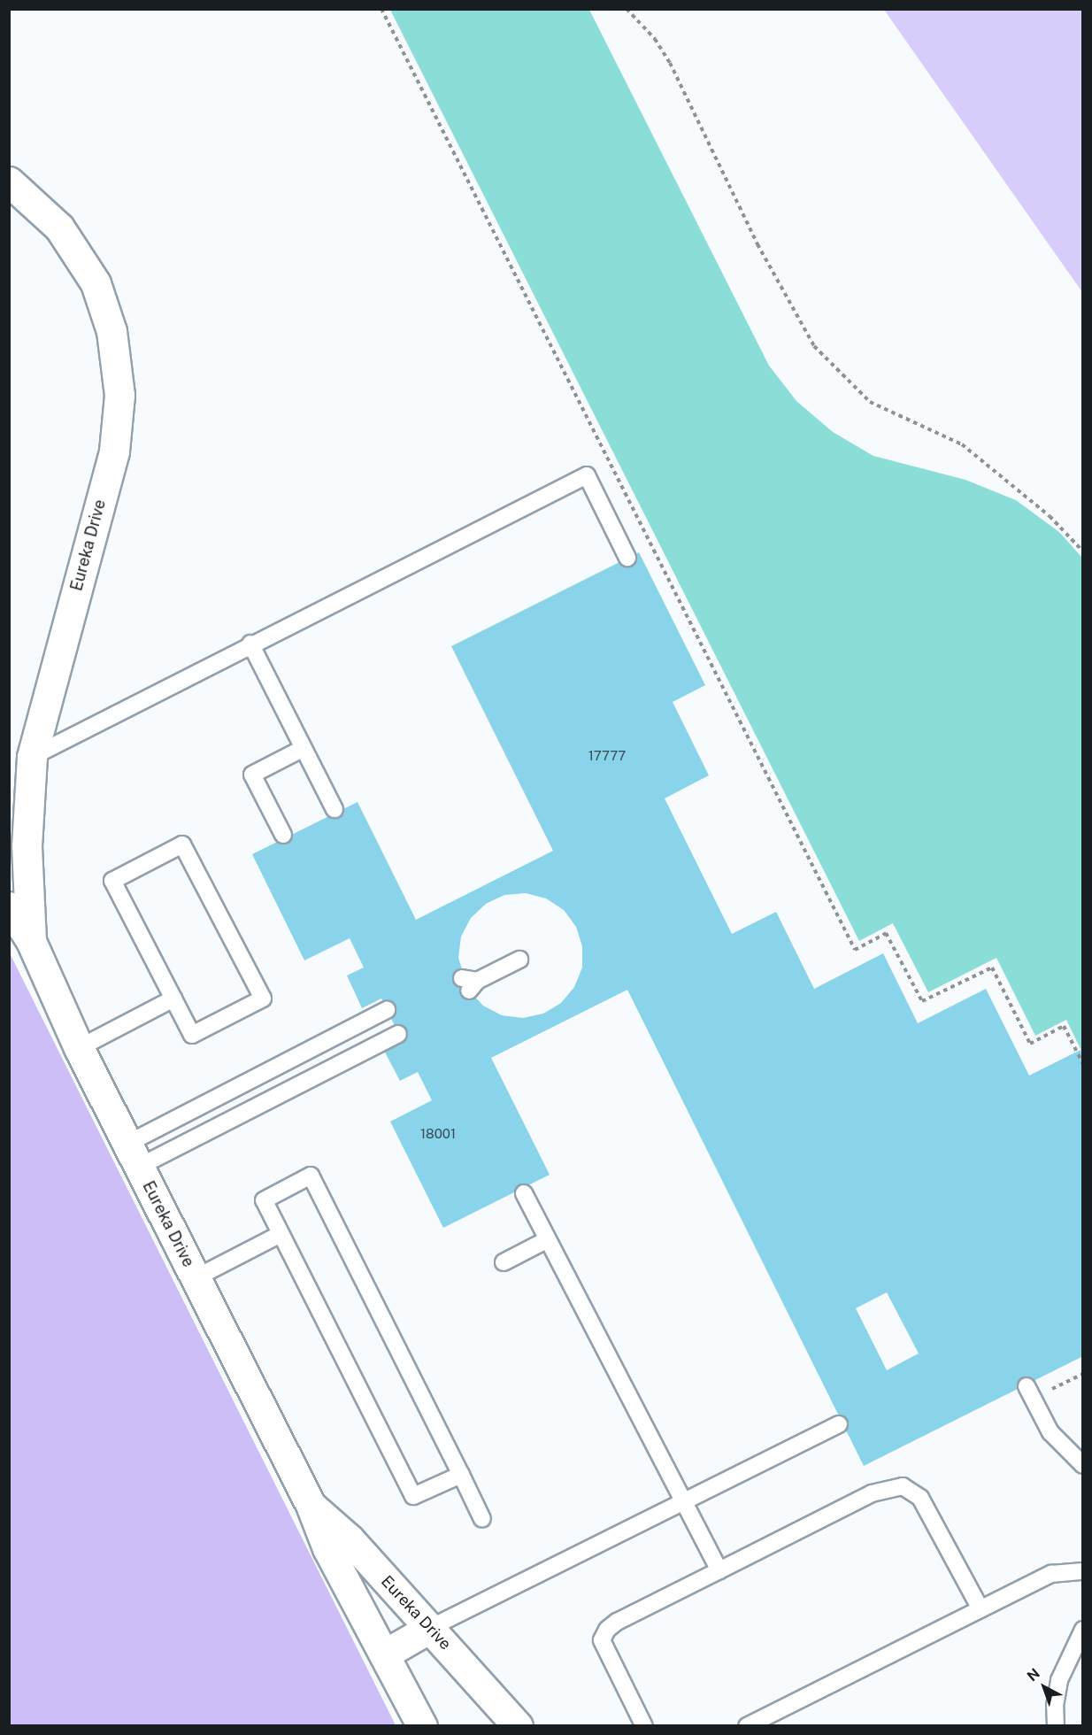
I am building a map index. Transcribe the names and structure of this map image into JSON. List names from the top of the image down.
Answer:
{
  "streets": {
    "street": ["Eureka Drive"]
  },
  "house_numbers": ["17777", "18001"],
  "north": "top left"
}
